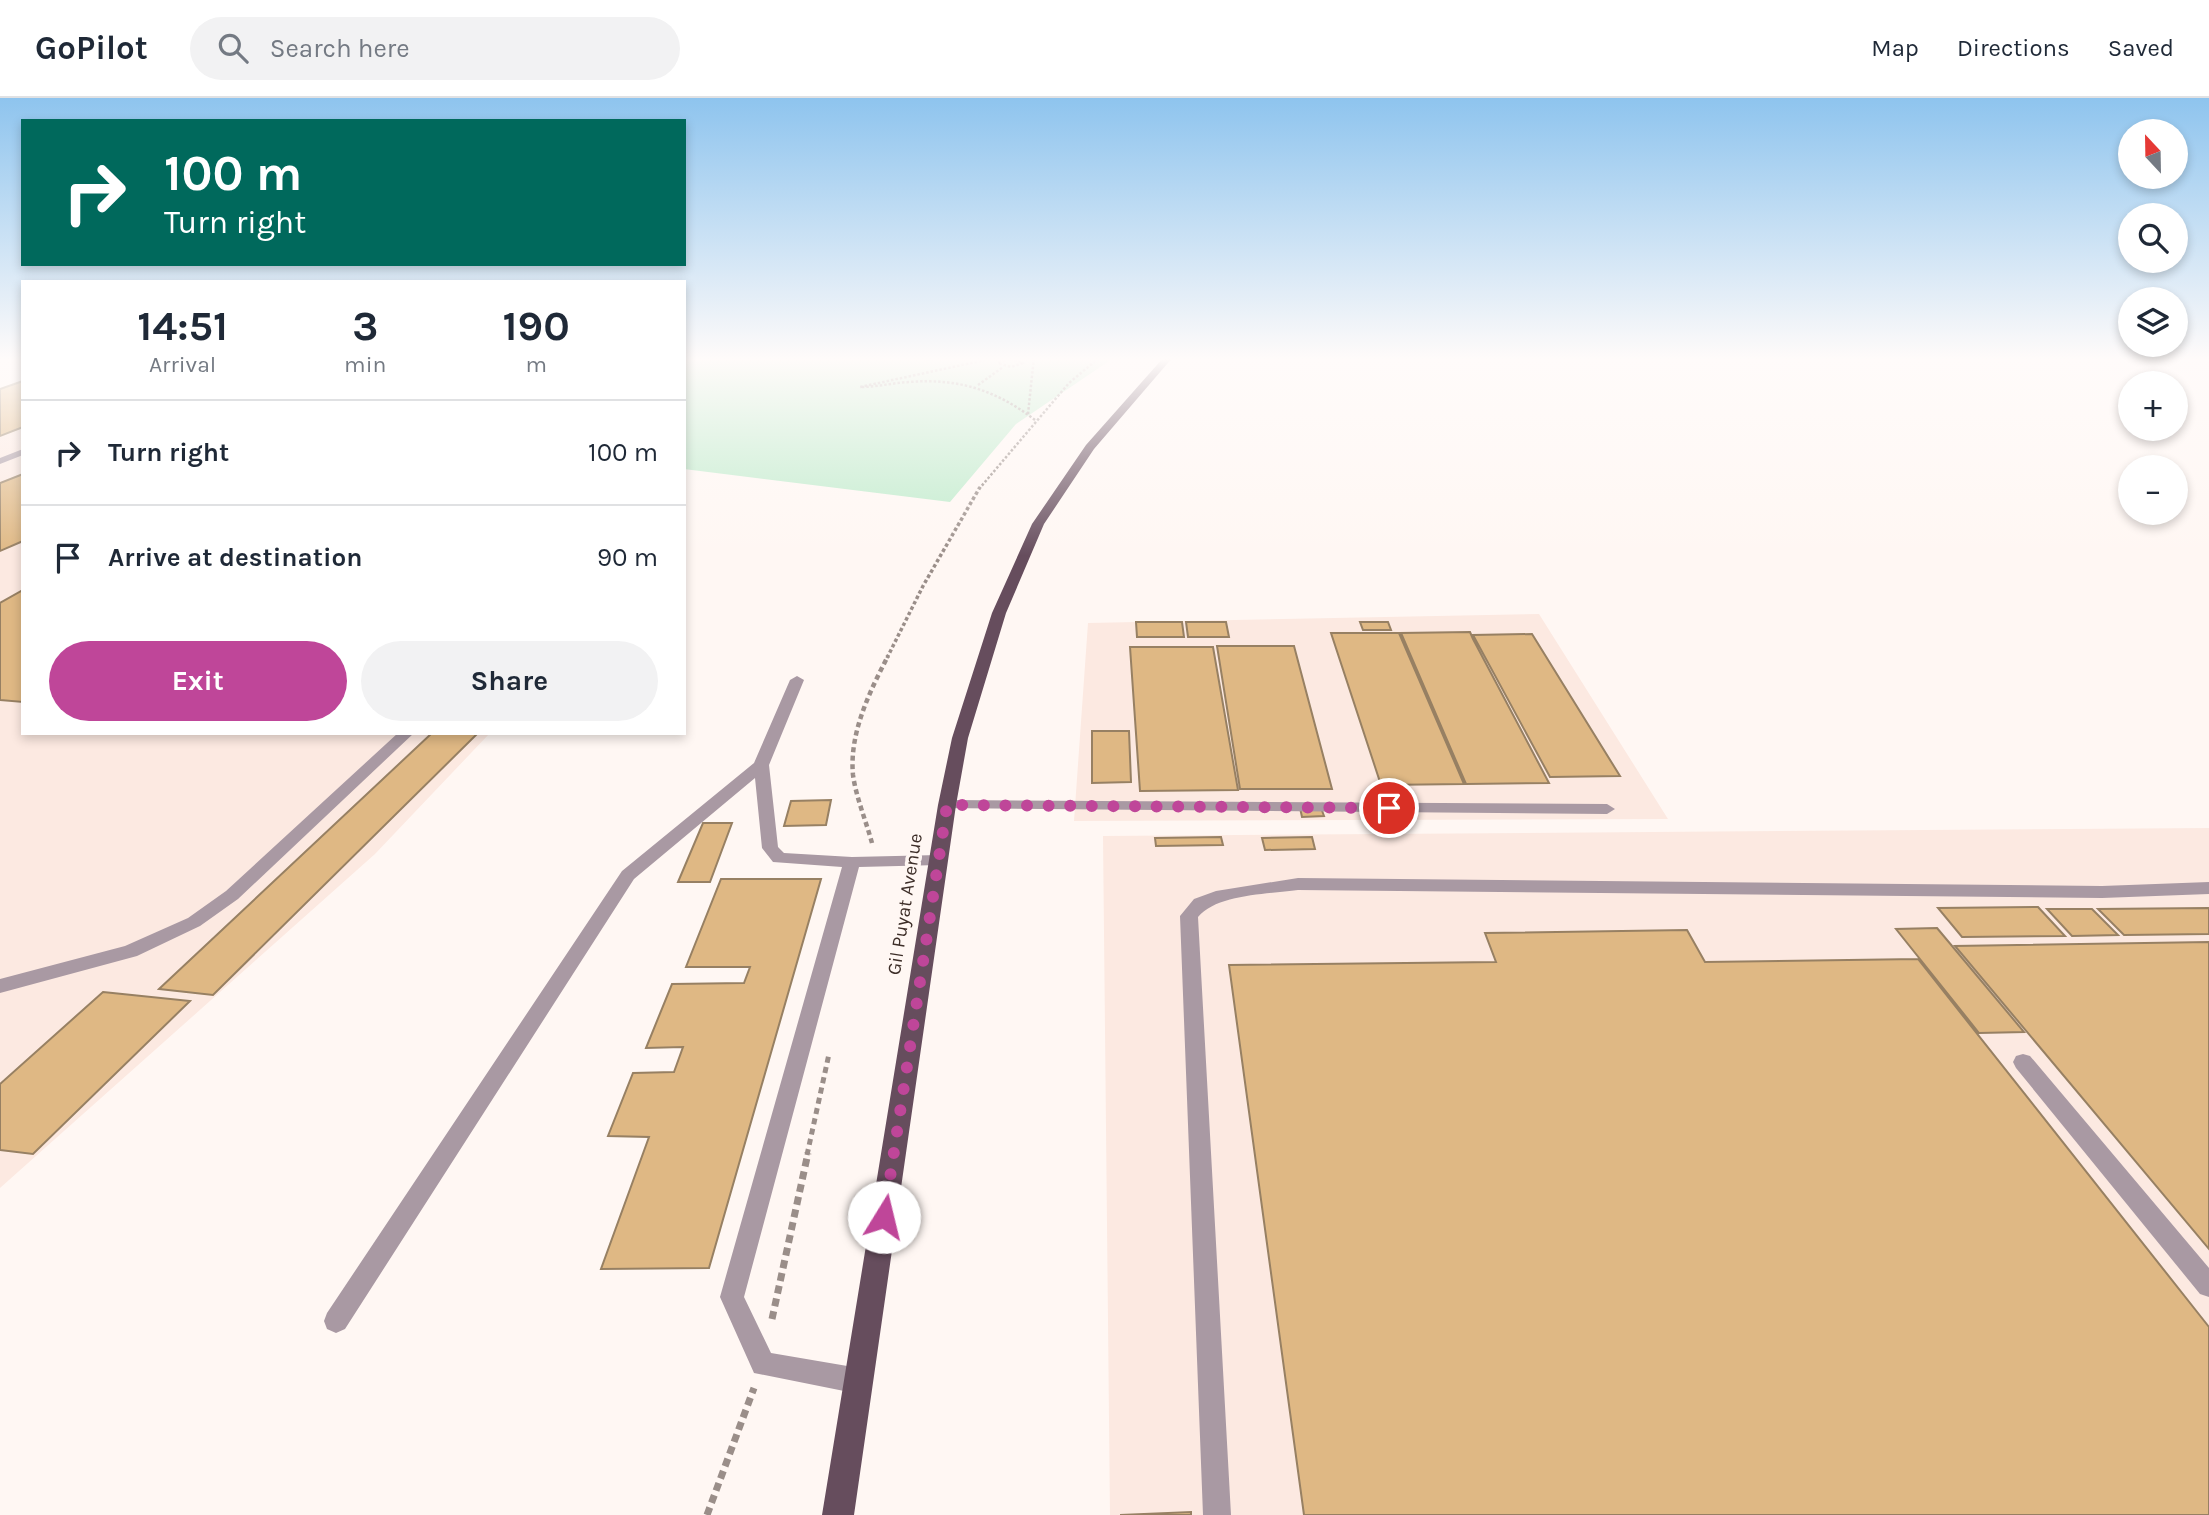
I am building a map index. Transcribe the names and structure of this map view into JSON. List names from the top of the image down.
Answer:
{
  "streets": {
    "main road": ["Gil Puyat Avenue"]
  },
  "north": "top",
  "page": {
    "header": "GoPilot",
    "search": "Search here",
    "nav": ["Map", "Directions", "Saved"],
    "map_buttons": ["+", "−"],
    "turn": ["100 m", "Turn right"],
    "eta": [
      "14:51",
      "Arrival",
      "3",
      "min",
      "190",
      "m"
    ],
    "list": [
      {
        "name": "Turn right",
        "value": "100 m"
      },
      {
        "name": "Arrive at destination",
        "value": "90 m"
      }
    ],
    "buttons": ["Exit", "Share"]
  }
}
